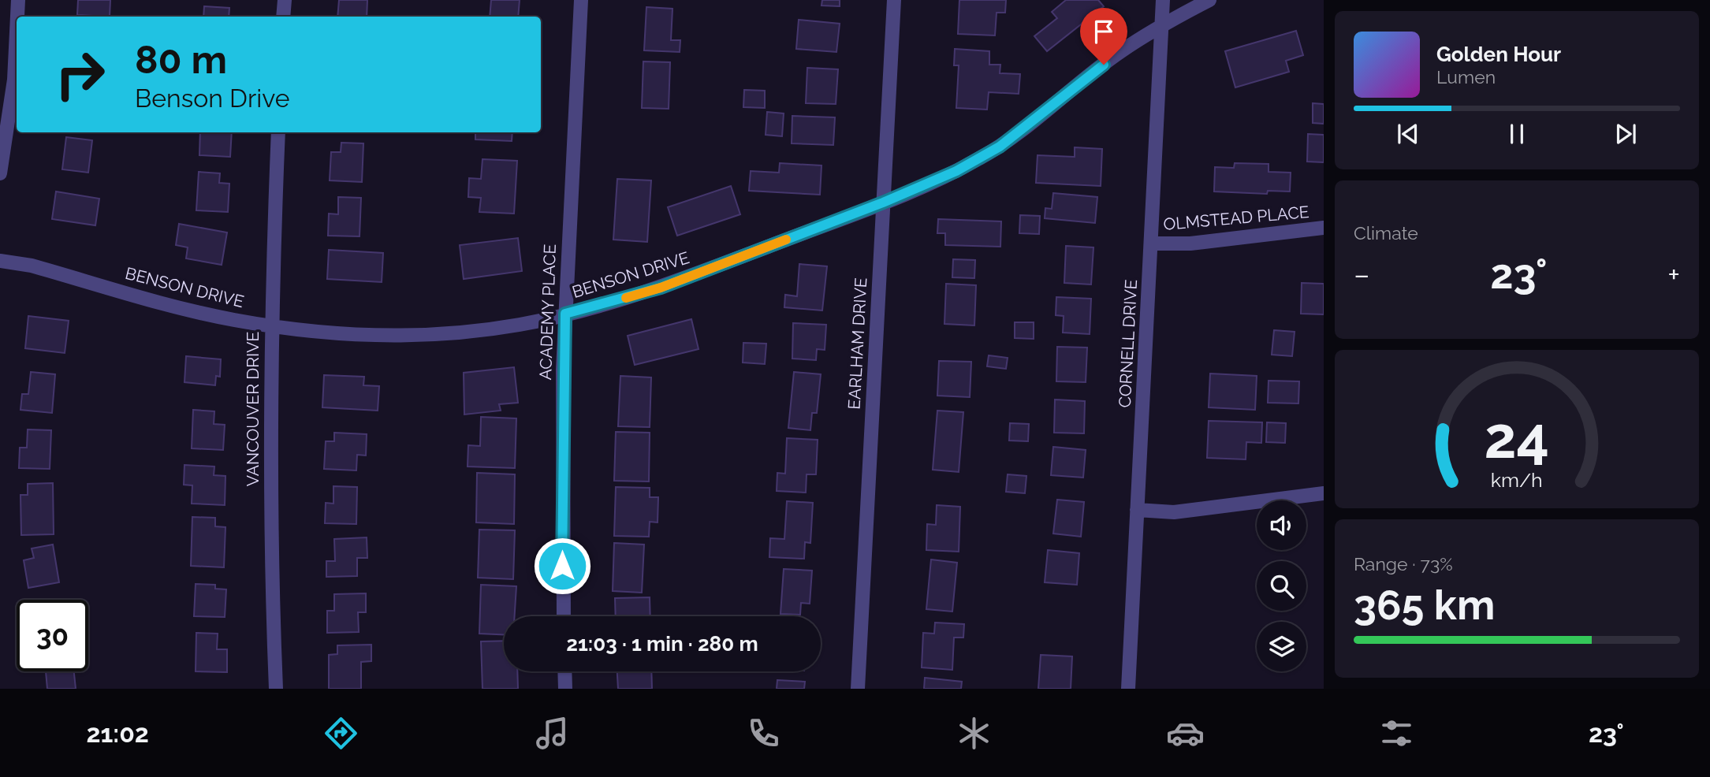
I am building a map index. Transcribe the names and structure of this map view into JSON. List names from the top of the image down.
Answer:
{
  "streets": {
    "street": [
      "OLMSTEAD PLACE",
      "BENSON DRIVE",
      "ACADEMY PLACE",
      "EARLHAM DRIVE",
      "CORNELL DRIVE",
      "VANCOUVER DRIVE"
    ]
  },
  "crossings": [
    ["OLMSTEAD PLACE", "CORNELL DRIVE"],
    ["BENSON DRIVE", "ACADEMY PLACE"],
    ["BENSON DRIVE", "EARLHAM DRIVE"],
    ["BENSON DRIVE", "CORNELL DRIVE"],
    ["BENSON DRIVE", "VANCOUVER DRIVE"]
  ],
  "page": {
    "turn": ["80 m", "Benson Drive"],
    "song": ["Golden Hour", "Lumen"],
    "tile": [
      "Climate",
      ["Range · 73%", "365 km"]
    ],
    "heat": ["−", "23°", "+"],
    "limit": "30",
    "trip": "21:03 · 1 min · 280 m",
    "tabs": ["21:02", "23°"],
    "gauge": ["24", "km/h"]
  }
}
